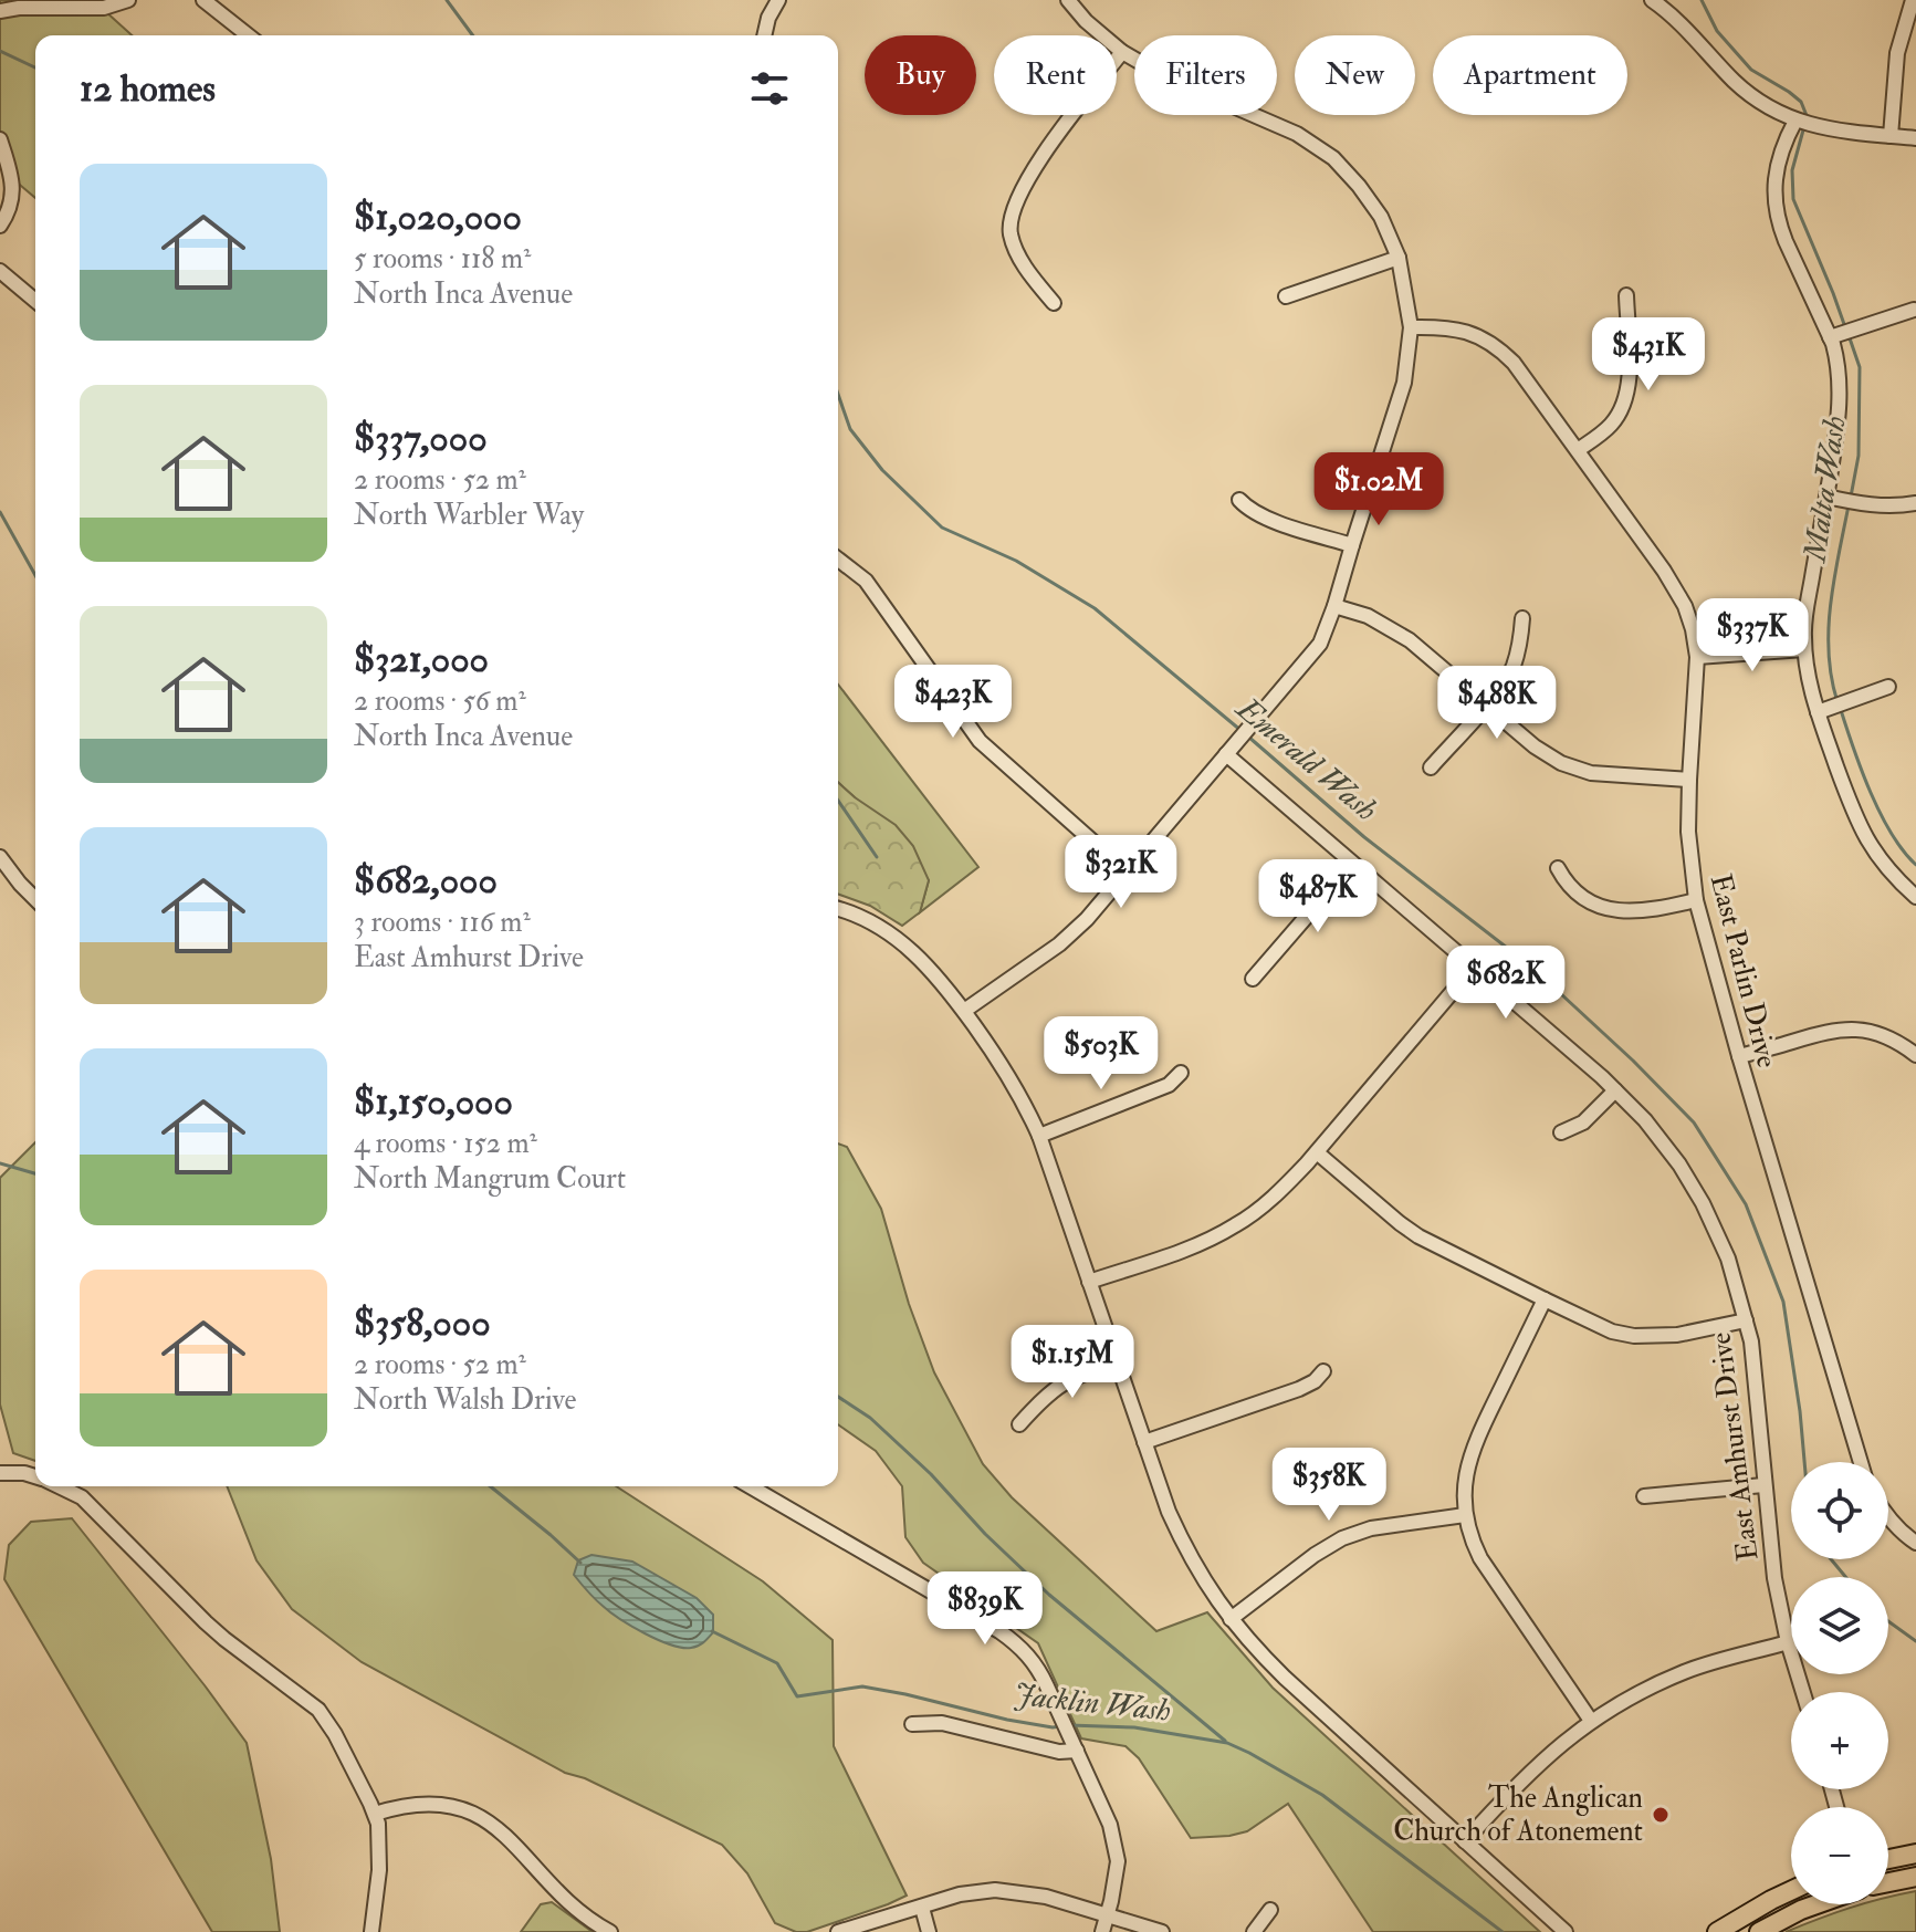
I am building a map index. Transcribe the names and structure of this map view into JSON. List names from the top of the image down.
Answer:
{
  "streets": {
    "street": ["East Parlin Drive", "East Amhurst Drive"]
  },
  "water": ["Malta Wash", "Emerald Wash", "Jacklin Wash"],
  "places": ["The Anglican Church of Atonement"],
  "page": {
    "chip": [
      "Buy",
      "Rent",
      "Filters",
      "New",
      "Apartment"
    ],
    "heading": "12 homes",
    "list": [
      {
        "name": "$1,020,000",
        "note": "5 rooms · 118 m² · North Inca Avenue"
      },
      {
        "name": "$337,000",
        "note": "2 rooms · 52 m² · North Warbler Way"
      },
      {
        "name": "$321,000",
        "note": "2 rooms · 56 m² · North Inca Avenue"
      },
      {
        "name": "$682,000",
        "note": "3 rooms · 116 m² · East Amhurst Drive"
      },
      {
        "name": "$1,150,000",
        "note": "4 rooms · 152 m² · North Mangrum Court"
      },
      {
        "name": "$358,000",
        "note": "2 rooms · 52 m² · North Walsh Drive"
      }
    ],
    "price": [
      "$431K",
      "$1.02M",
      "$337K",
      "$423K",
      "$488K",
      "$321K",
      "$487K",
      "$682K",
      "$503K",
      "$1.15M",
      "$358K",
      "$839K"
    ],
    "map_buttons": ["+", "−"]
  }
}
